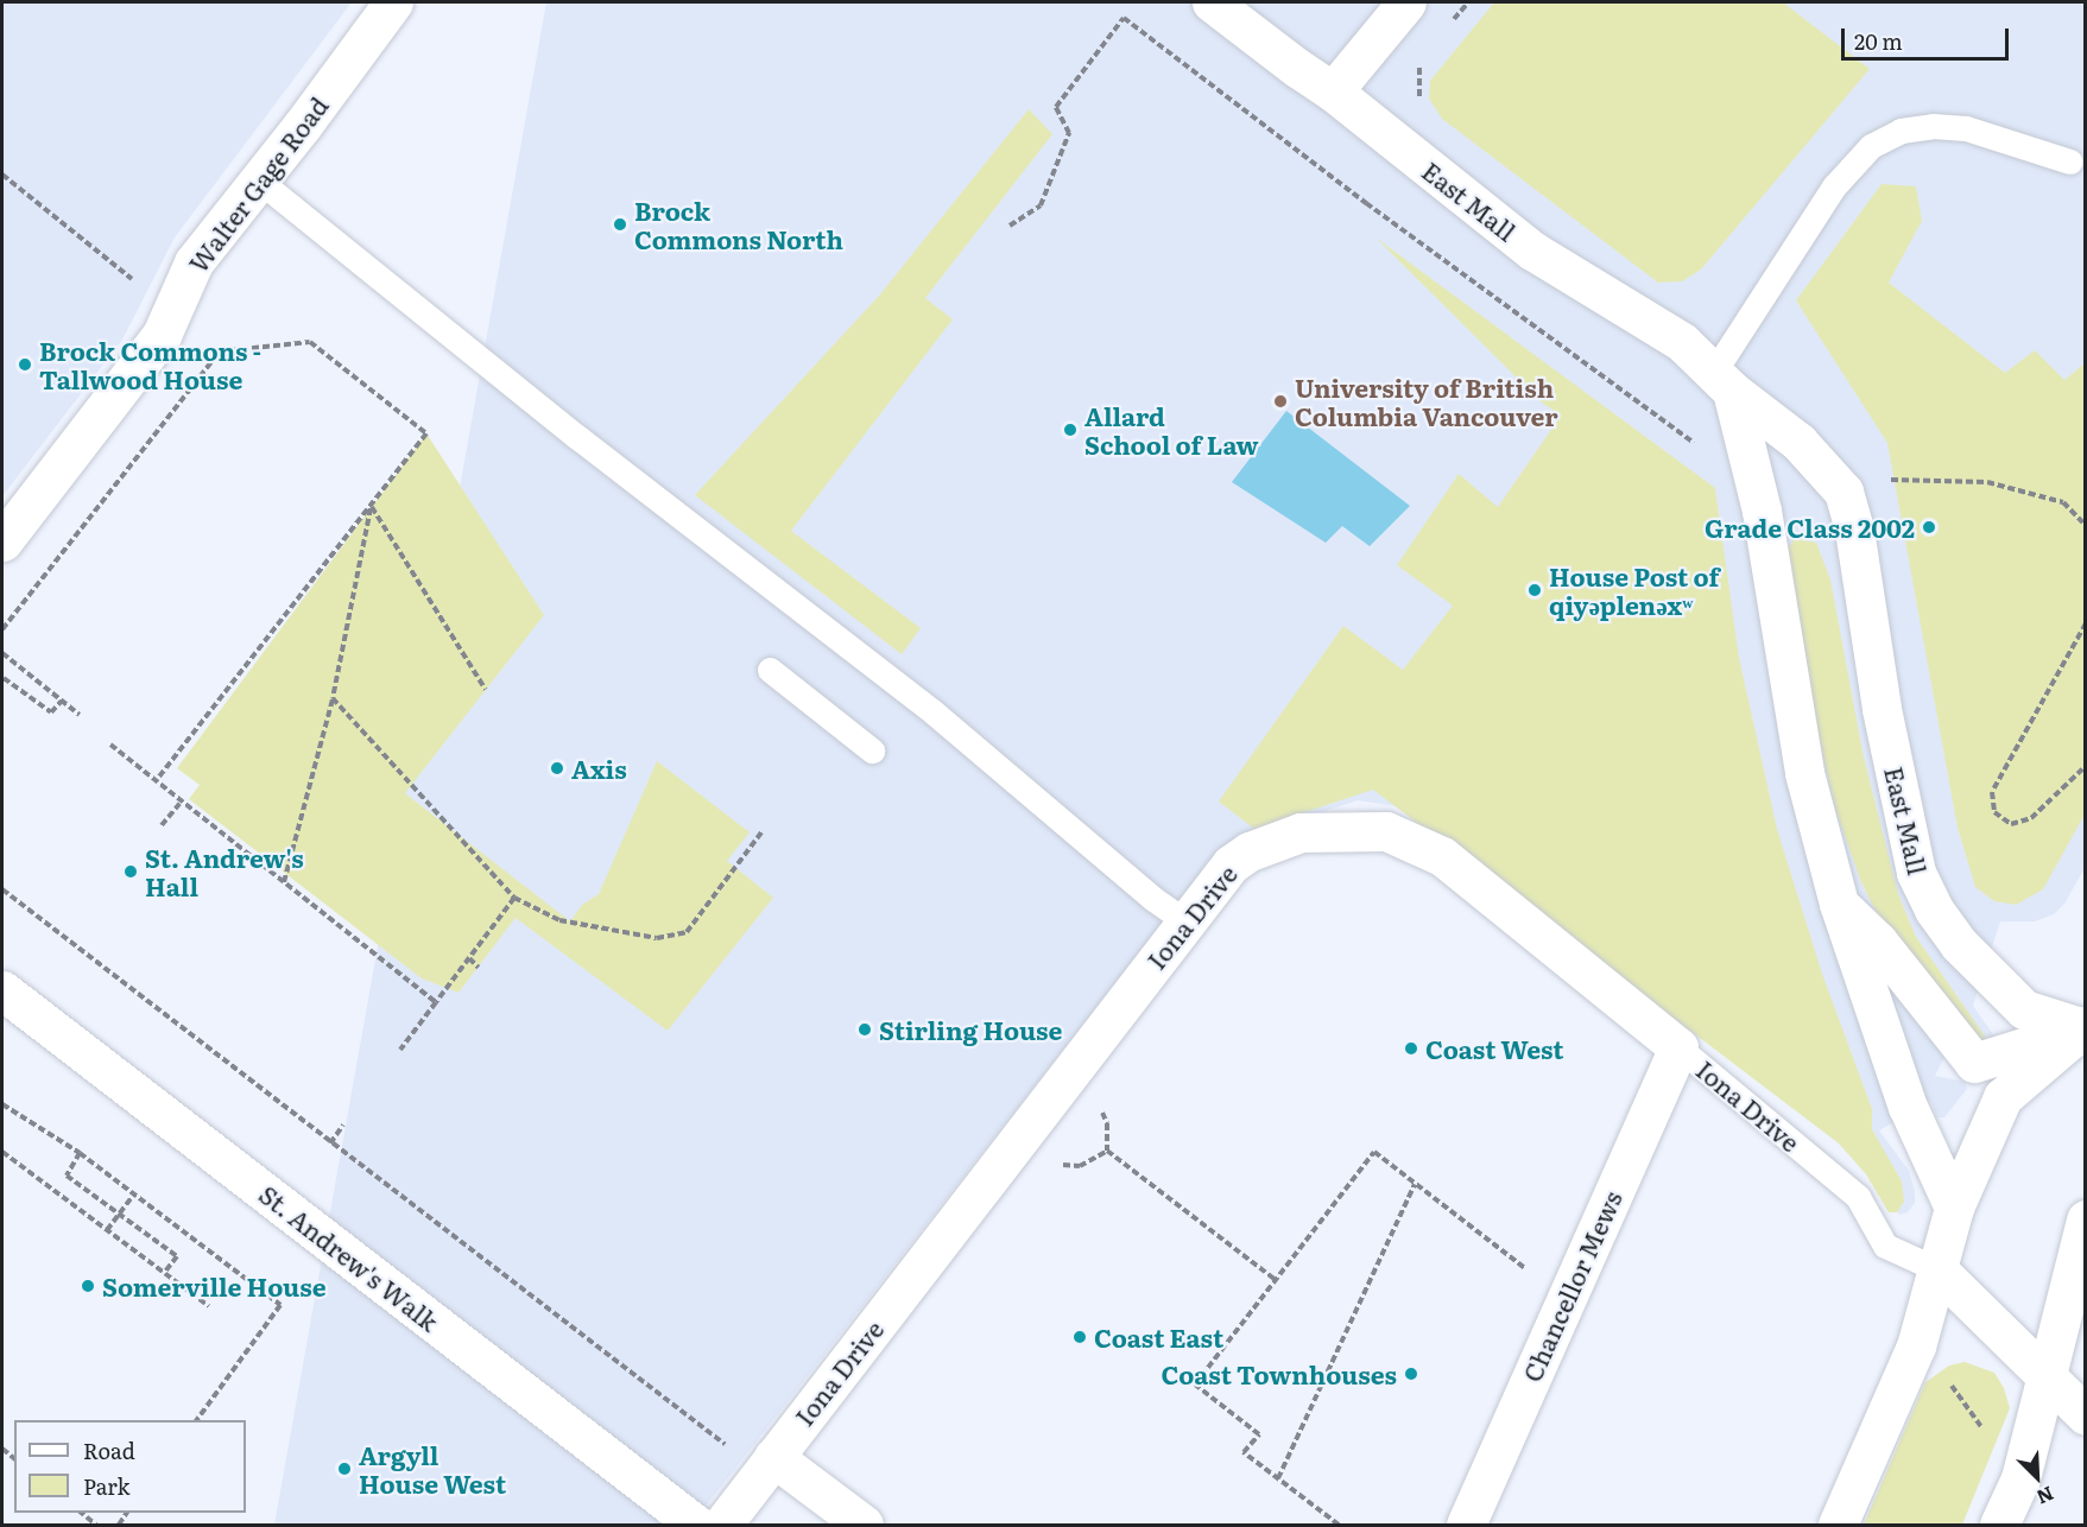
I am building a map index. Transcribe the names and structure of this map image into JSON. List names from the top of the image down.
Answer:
{
  "streets": {
    "street": [
      "Walter Gage Road",
      "East Mall",
      "Iona Drive",
      "St. Andrew's Walk",
      "Chancellor Mews"
    ]
  },
  "crossings": [
    ["Iona Drive", "Chancellor Mews"]
  ],
  "places": [
    "Brock Commons North",
    "Brock Commons - Tallwood House",
    "University of British Columbia Vancouver",
    "Allard School of Law",
    "Grade Class 2002",
    "House Post of qiyǝplenǝxʷ",
    "Axis",
    "St. Andrew's Hall",
    "Stirling House",
    "Coast West",
    "Somerville House",
    "Coast East",
    "Coast Townhouses",
    "Argyll House West"
  ],
  "legend": ["Road", "Park"],
  "scale_bar": "20 m",
  "north": "bottom right"
}
